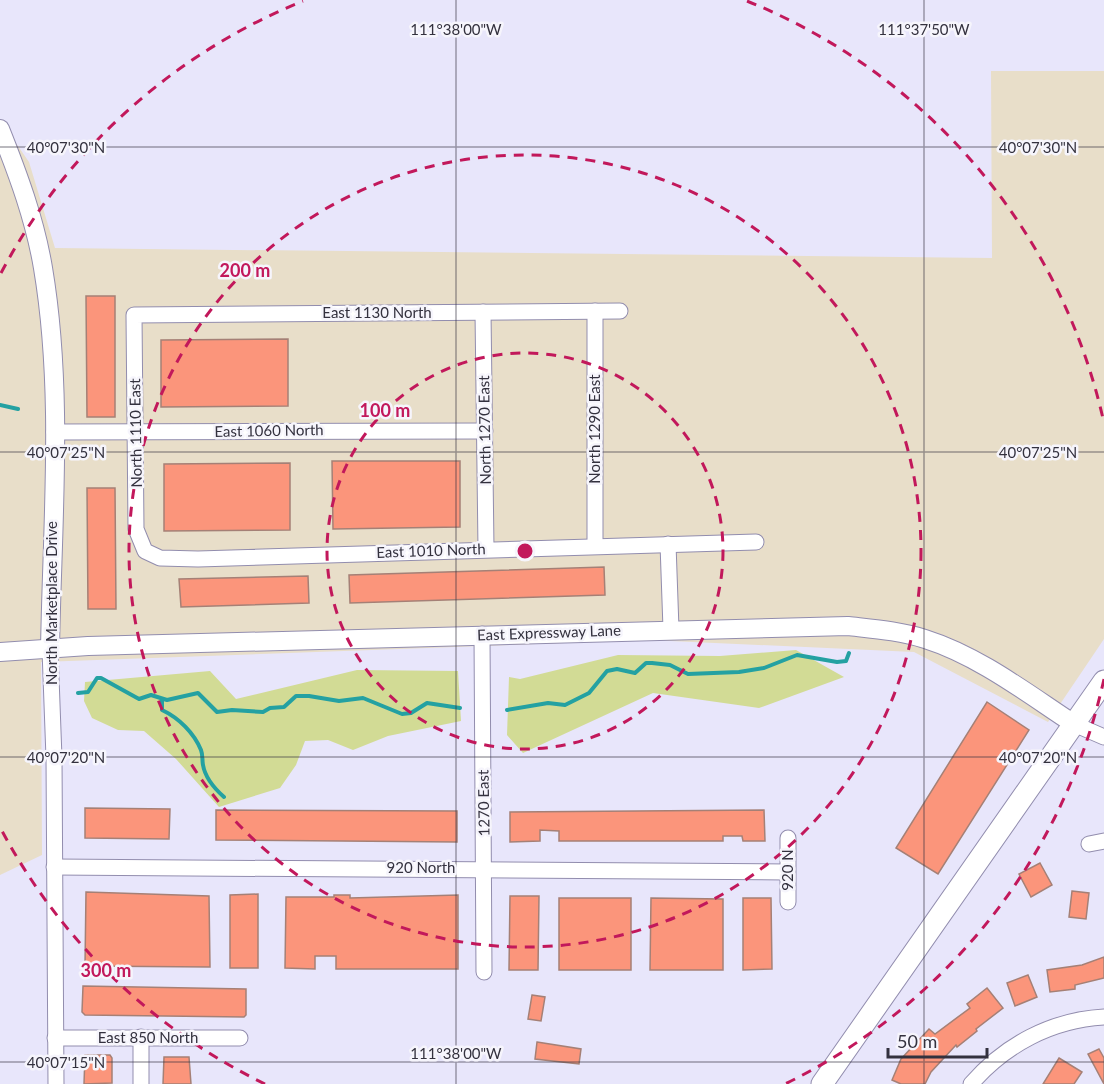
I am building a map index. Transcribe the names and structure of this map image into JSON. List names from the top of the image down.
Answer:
{
  "streets": {
    "street": [
      "East 1130 North",
      "North 1290 East",
      "North 1270 East",
      "East 1060 North",
      "North 1110 East",
      "East 1010 North",
      "North Marketplace Drive",
      "East Expressway Lane",
      "1270 East",
      "920 North",
      "920 N",
      "East 850 North"
    ]
  },
  "crossings": [
    ["East 1130 North", "North 1290 East"],
    ["East 1130 North", "North 1270 East"],
    ["East 1130 North", "North 1110 East"],
    ["North 1290 East", "East 1010 North"],
    ["North 1270 East", "East 1060 North"],
    ["North 1270 East", "East 1010 North"],
    ["East 1060 North", "North 1110 East"],
    ["East 1060 North", "North Marketplace Drive"],
    ["North 1110 East", "East 1010 North"],
    ["North Marketplace Drive", "East Expressway Lane"],
    ["North Marketplace Drive", "920 North"],
    ["North Marketplace Drive", "East 850 North"],
    ["East Expressway Lane", "1270 East"],
    ["1270 East", "920 North"],
    ["920 North", "920 N"]
  ],
  "scale_bar": "50 m",
  "coordinates": [
    "111°38'00\"W",
    "111°37'50\"W",
    "40°07'30\"N",
    "40°07'25\"N",
    "40°07'20\"N",
    "40°07'15\"N"
  ],
  "rings": ["200 m", "100 m", "300 m"]
}
